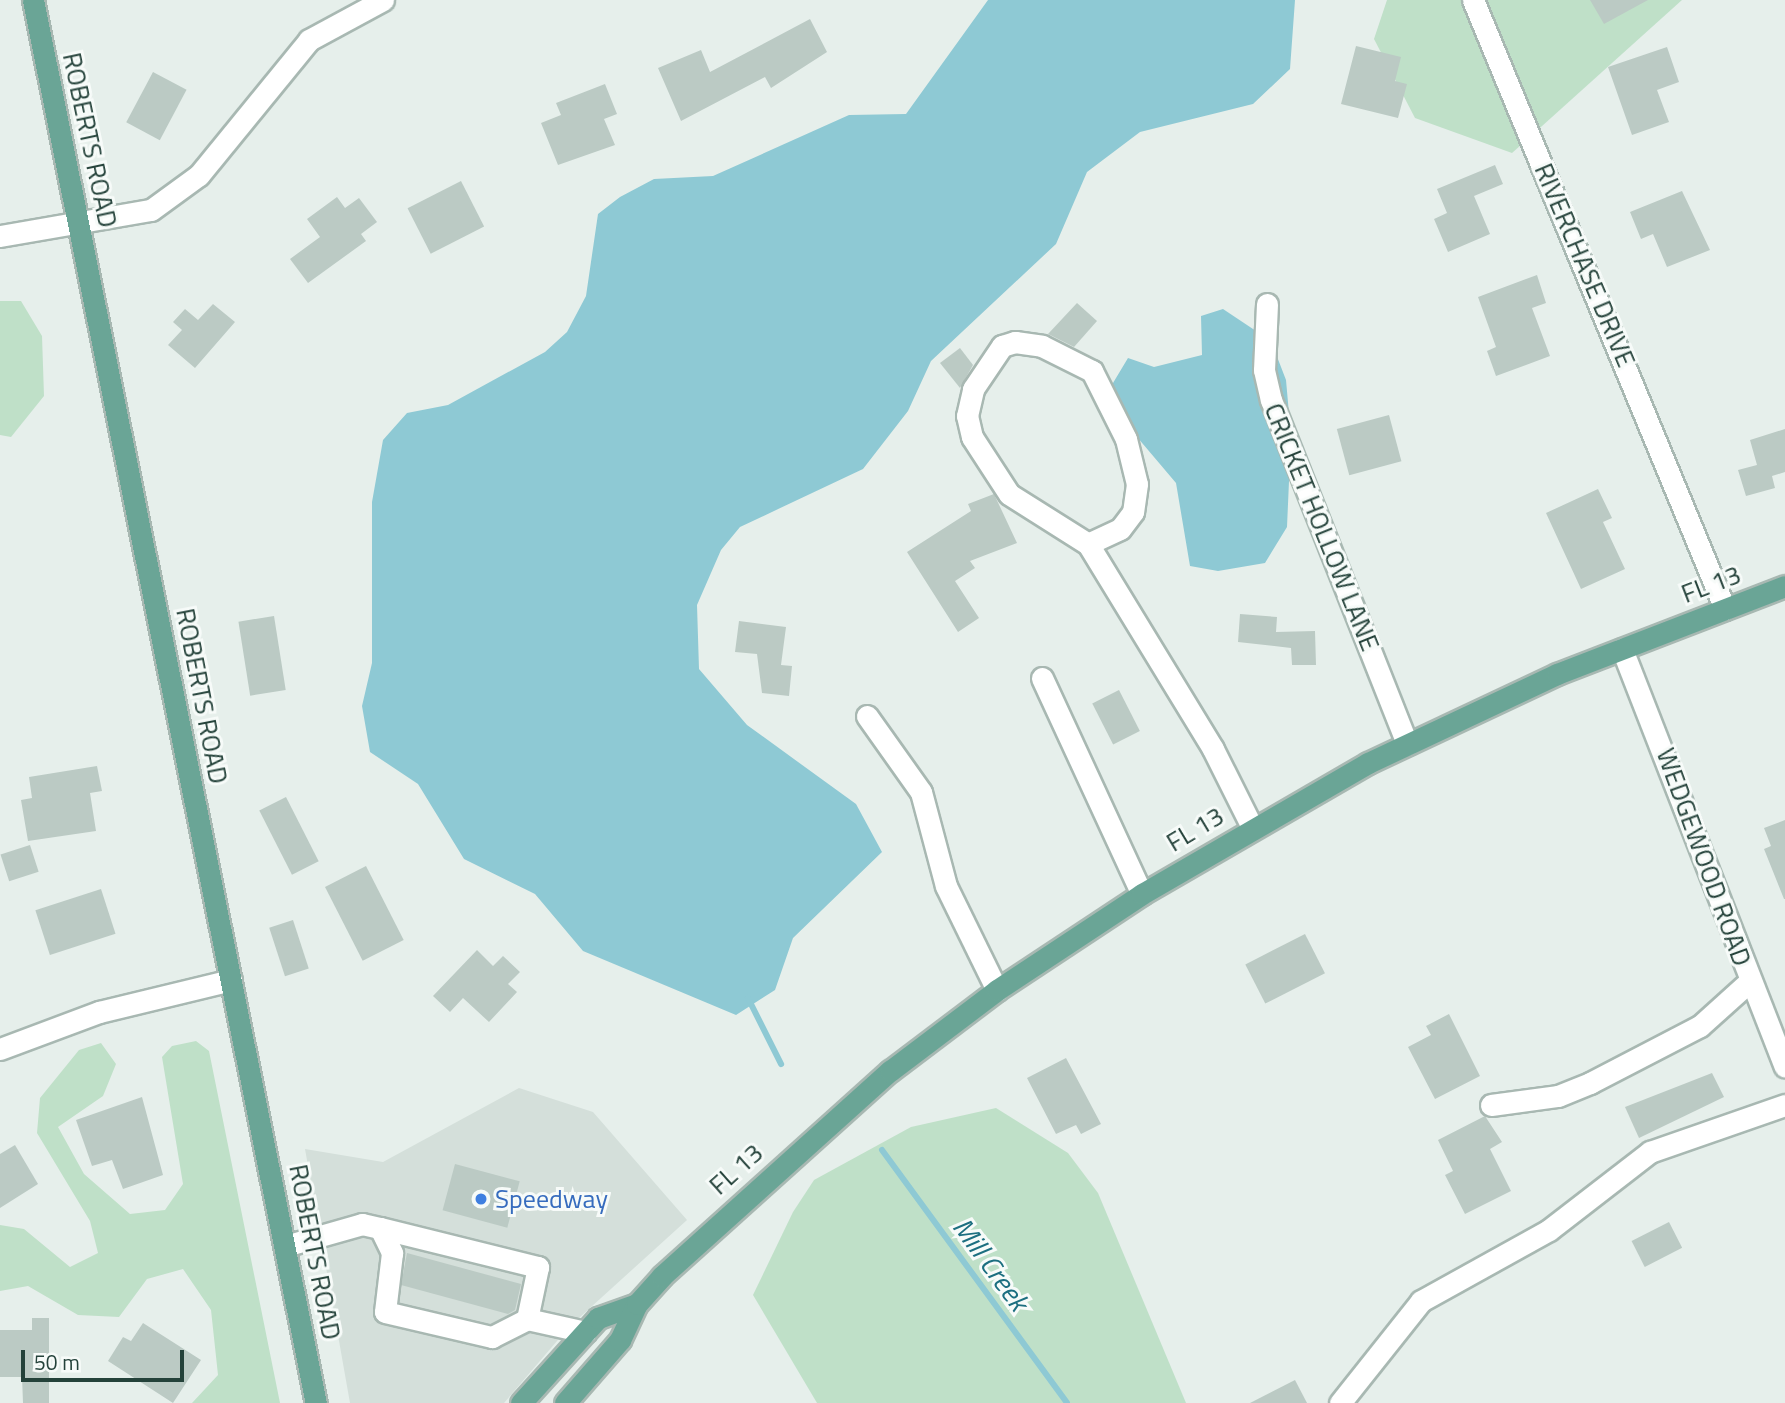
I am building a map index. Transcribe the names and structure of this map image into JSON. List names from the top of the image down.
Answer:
{
  "streets": {
    "main road": ["ROBERTS ROAD", "FL 13"],
    "street": ["RIVERCHASE DRIVE", "CRICKET HOLLOW LANE", "WEDGEWOOD ROAD"]
  },
  "crossings": [
    ["RIVERCHASE DRIVE", "FL 13"],
    ["CRICKET HOLLOW LANE", "FL 13"],
    ["FL 13", "WEDGEWOOD ROAD"]
  ],
  "water": ["Mill Creek"],
  "places": ["Speedway"],
  "scale_bar": "50 m"
}
